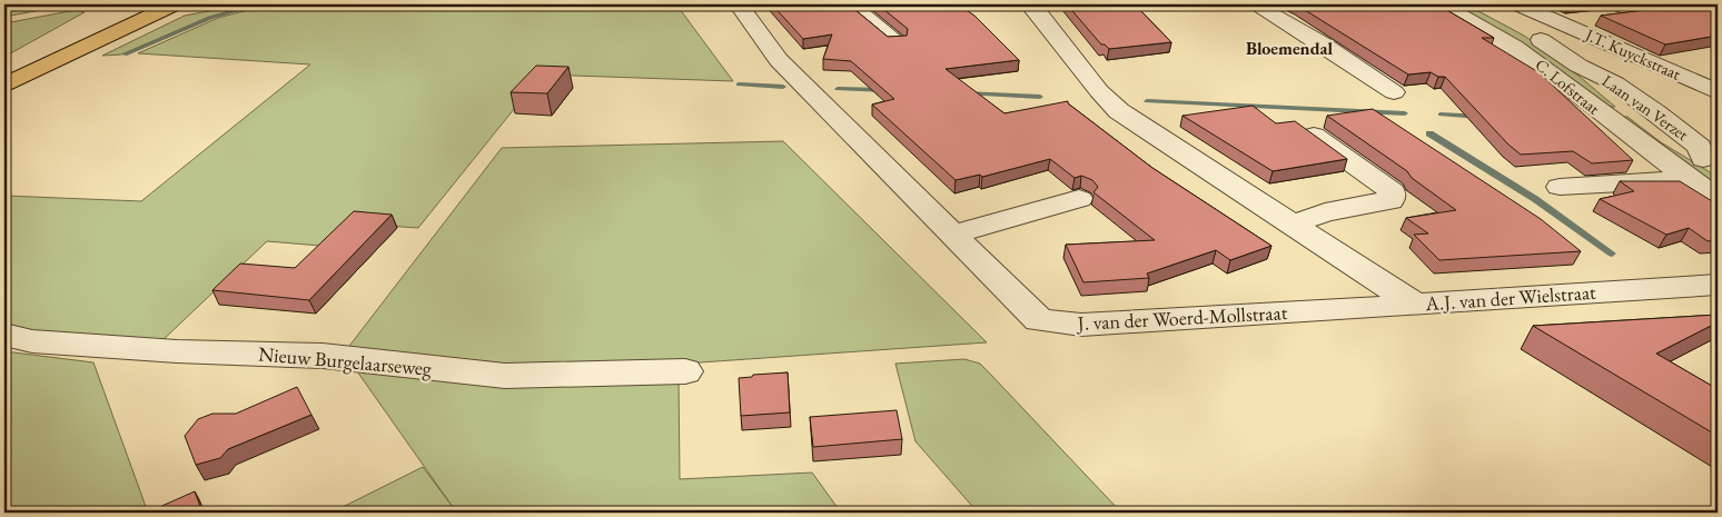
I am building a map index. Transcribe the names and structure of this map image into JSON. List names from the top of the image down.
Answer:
{
  "streets": {
    "street": [
      "J.T. Kuyckstraat",
      "C. Lofstraat",
      "Laan van Verzet",
      "A.J. van der Wielstraat",
      "J. van der Woerd-Mollstraat",
      "Nieuw Burgelaarseweg"
    ]
  },
  "crossings": [
    ["C. Lofstraat", "Laan van Verzet"],
    ["A.J. van der Wielstraat", "J. van der Woerd-Mollstraat"]
  ],
  "districts": ["Bloemendal"]
}
